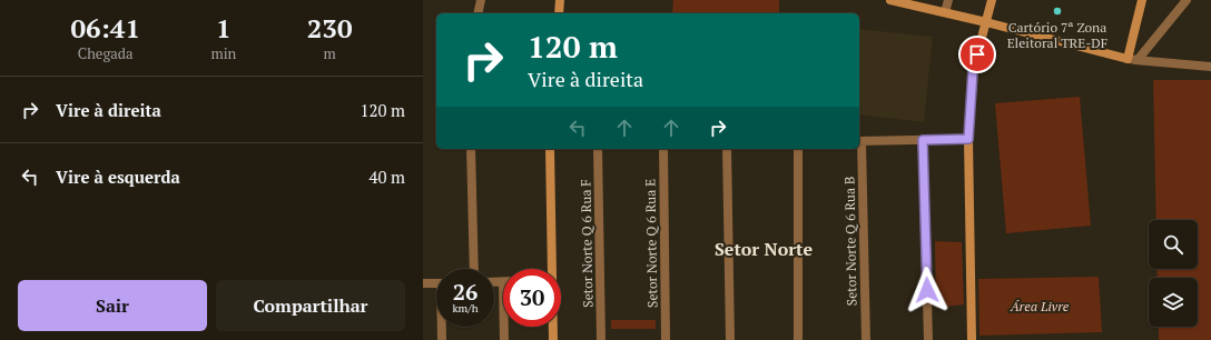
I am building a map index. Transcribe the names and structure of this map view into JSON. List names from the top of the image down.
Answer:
{
  "streets": {
    "street": ["Setor Norte Q 6 Rua B", "Setor Norte Q 6 Rua F", "Setor Norte Q 6 Rua E"]
  },
  "districts": ["Setor Norte"],
  "parks": ["Área Livre"],
  "places": ["Cartório 7ª Zona Eleitoral TRE-DF"],
  "page": {
    "eta": [
      "06:41",
      "Chegada",
      "1",
      "min",
      "230",
      "m"
    ],
    "turn": ["120 m", "Vire à direita"],
    "list": [
      {
        "name": "Vire à direita",
        "value": "120 m"
      },
      {
        "name": "Vire à esquerda",
        "value": "40 m"
      }
    ],
    "speed": "26 km/h",
    "limit": "30",
    "buttons": ["Sair", "Compartilhar"]
  }
}
